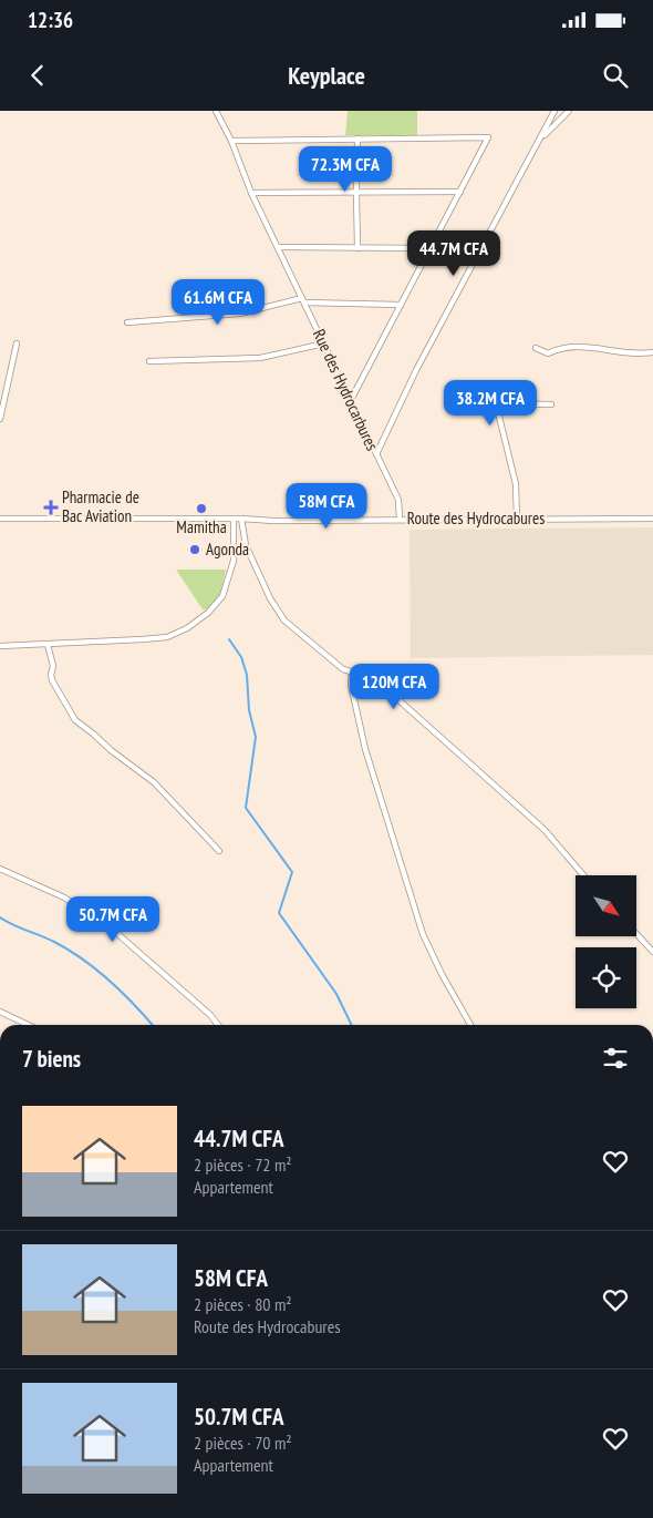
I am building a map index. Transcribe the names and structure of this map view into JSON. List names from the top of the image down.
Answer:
{
  "streets": {
    "street": ["Rue des Hydrocarbures", "Route des Hydrocabures"]
  },
  "crossings": [
    ["Rue des Hydrocarbures", "Route des Hydrocabures"]
  ],
  "places": {
    "health": ["Pharmacie de Bac Aviation"],
    "other": ["Mamitha", "Agonda"]
  },
  "north": "bottom right",
  "page": {
    "status": "12:36",
    "header": "Keyplace",
    "price": [
      "72.3M CFA",
      "44.7M CFA",
      "61.6M CFA",
      "38.2M CFA",
      "58M CFA",
      "120M CFA",
      "50.7M CFA"
    ],
    "heading": "7 biens",
    "list": [
      {
        "name": "44.7M CFA",
        "note": "2 pièces · 72 m² · Appartement"
      },
      {
        "name": "58M CFA",
        "note": "2 pièces · 80 m² · Route des Hydrocabures"
      },
      {
        "name": "50.7M CFA",
        "note": "2 pièces · 70 m² · Appartement"
      }
    ]
  }
}
